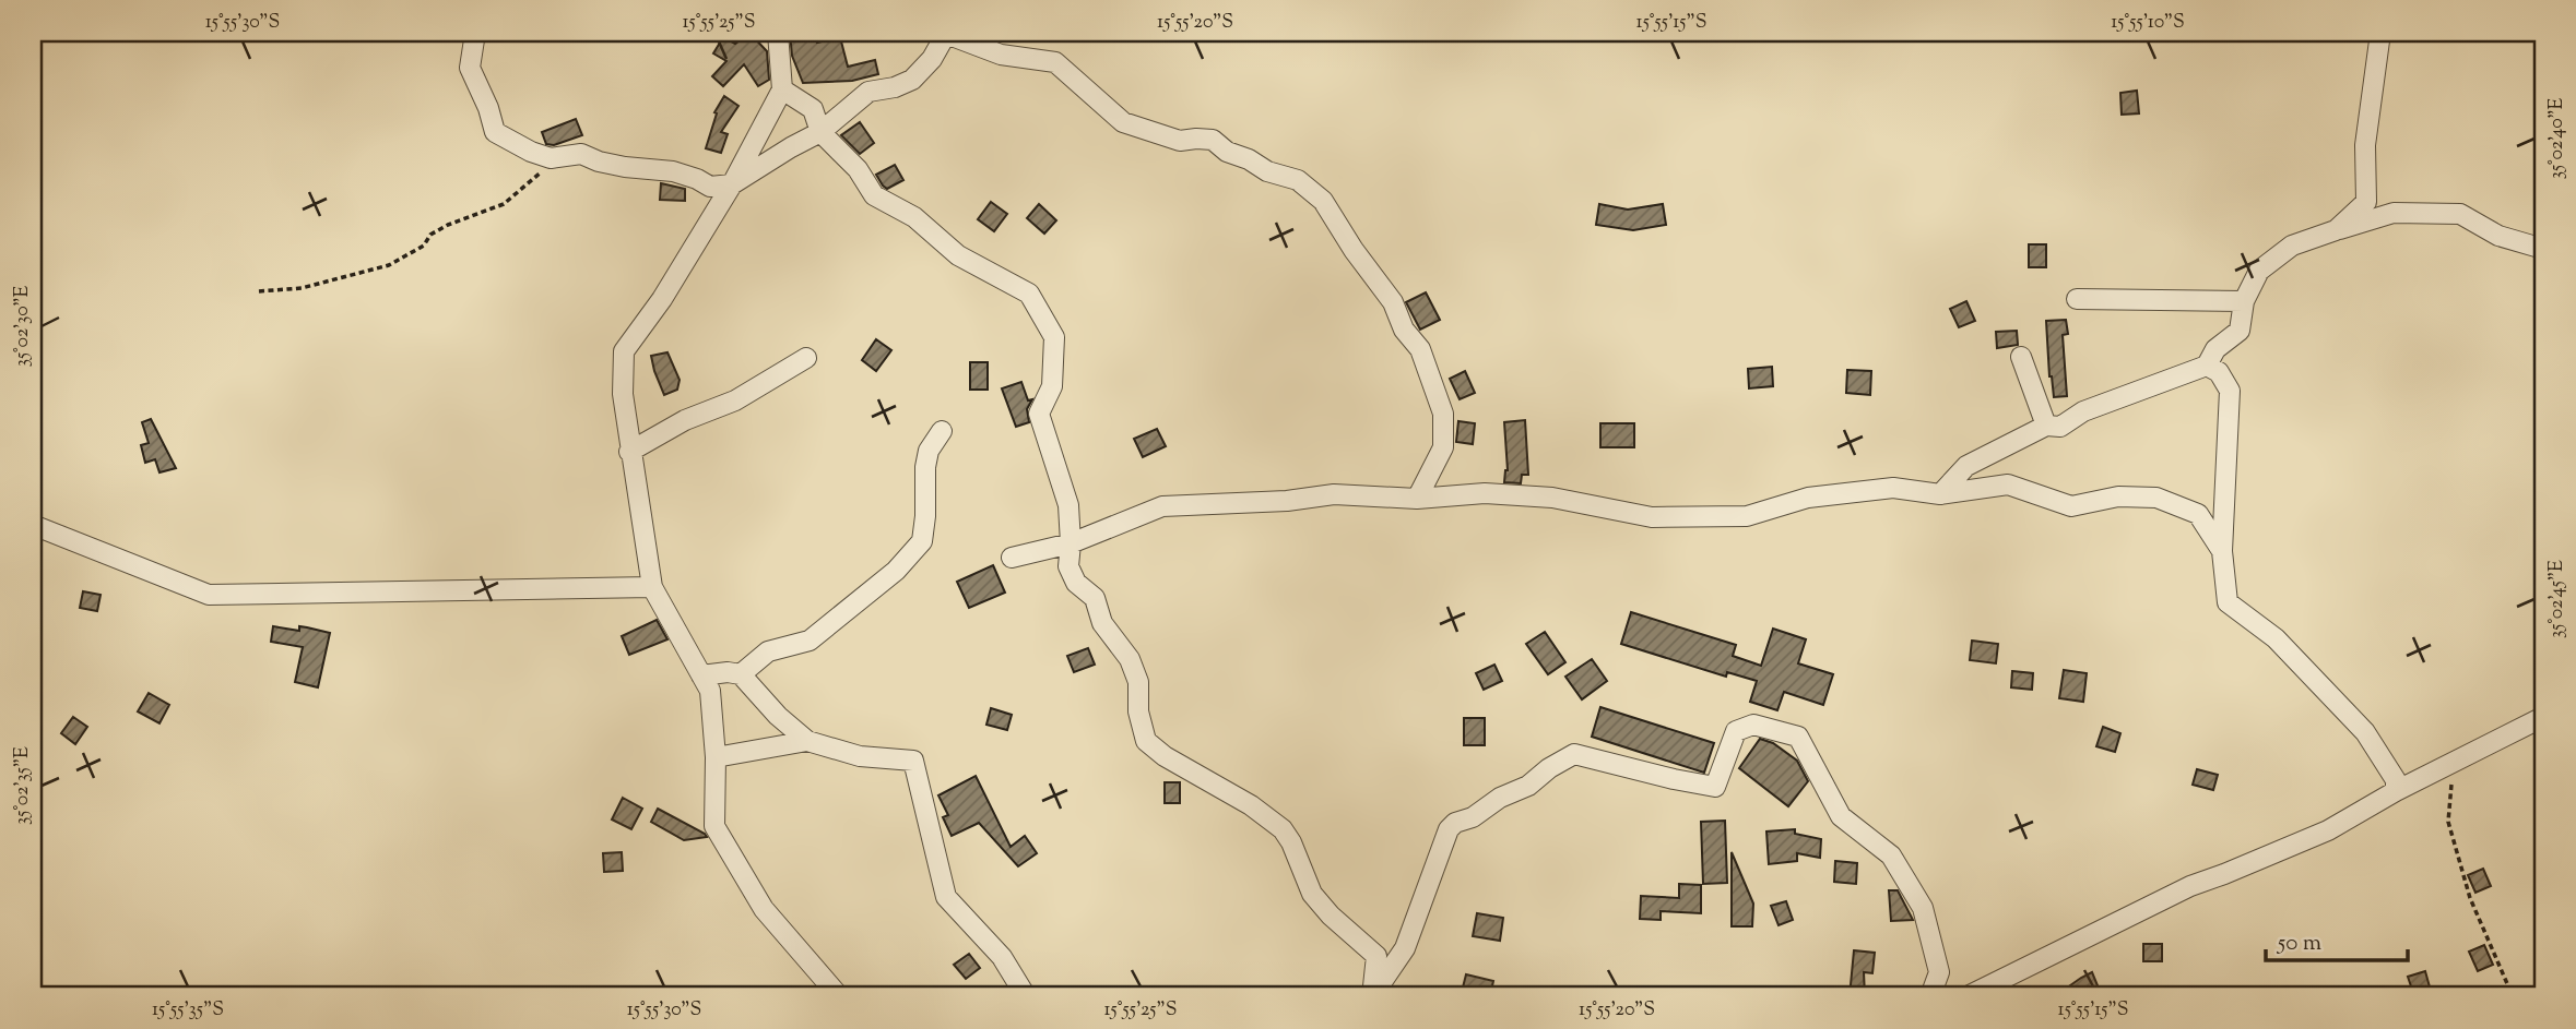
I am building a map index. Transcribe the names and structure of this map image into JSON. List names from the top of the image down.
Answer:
{
  "scale_bar": "50 m",
  "coordinates": [
    "15°55'30\"S",
    "15°55'25\"S",
    "15°55'20\"S",
    "15°55'15\"S",
    "15°55'10\"S",
    "35°02'40\"E",
    "35°02'30\"E",
    "35°02'45\"E",
    "35°02'35\"E",
    "15°55'35\"S"
  ]
}
